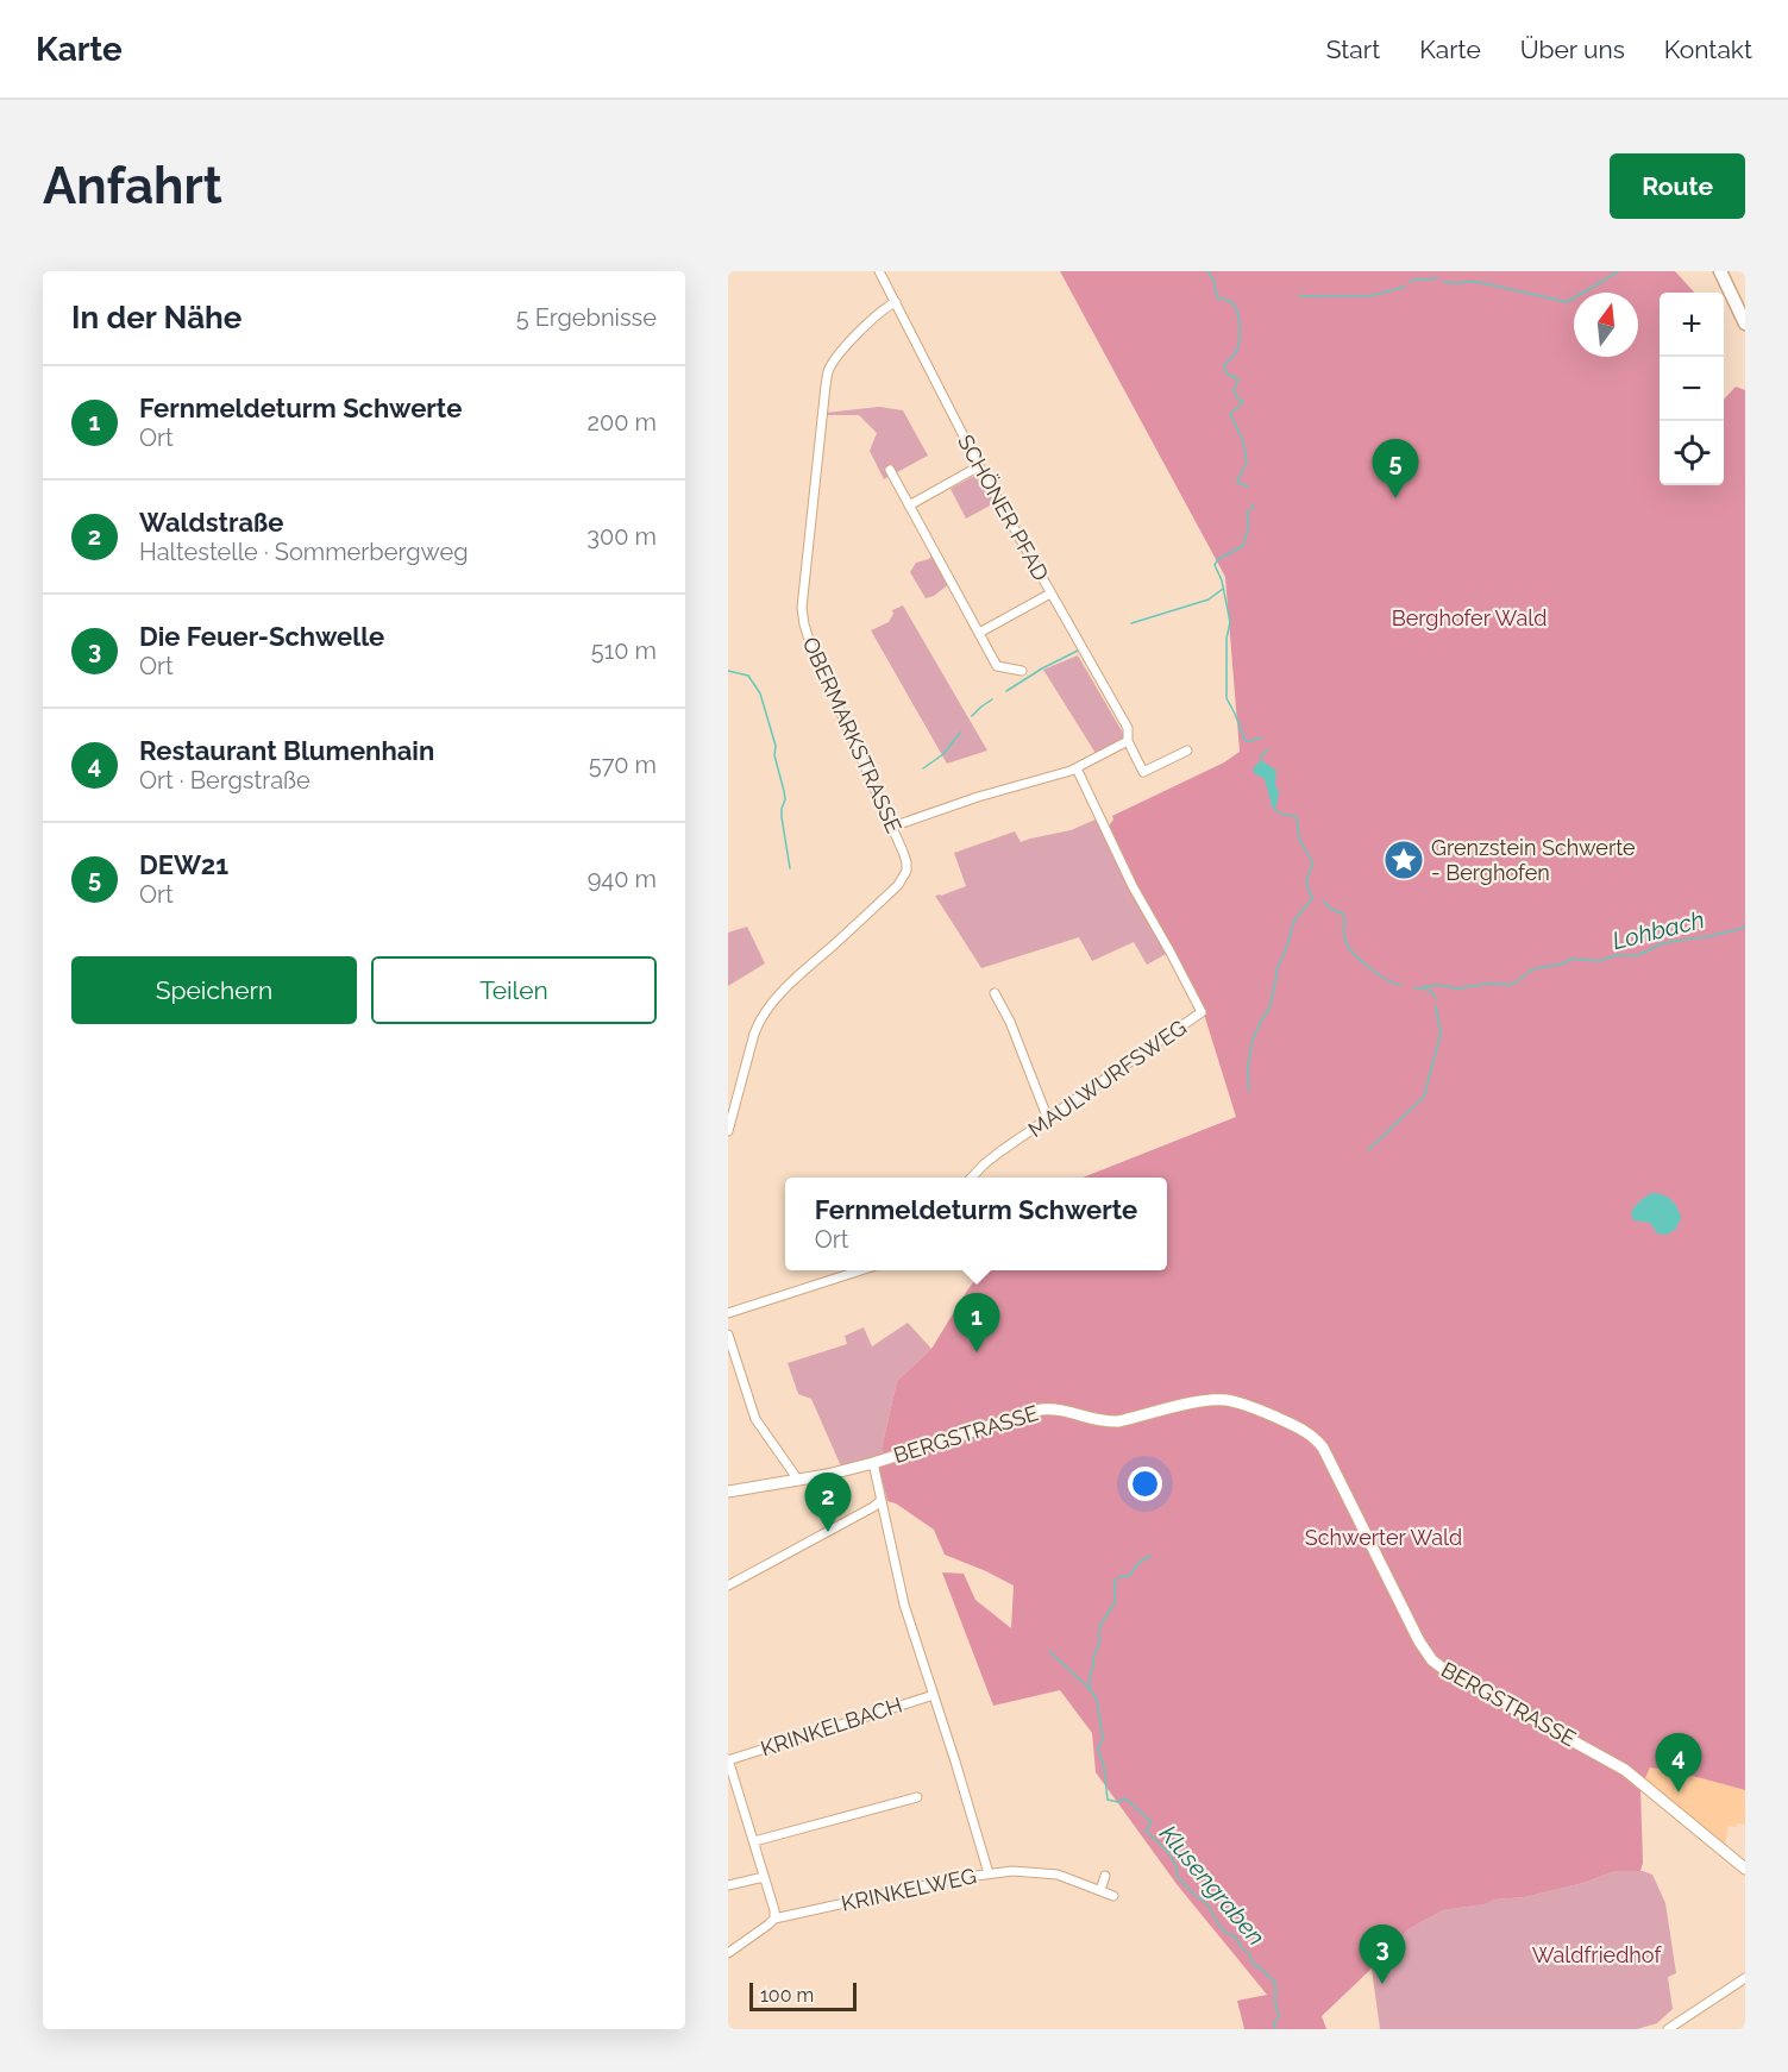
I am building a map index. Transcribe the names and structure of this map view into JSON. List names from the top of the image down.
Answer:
{
  "streets": {
    "main road": ["BERGSTRASSE"],
    "street": [
      "SCHÖNER PFAD",
      "OBERMARKSTRASSE",
      "MAULWURFSWEG",
      "KRINKELBACH",
      "KRINKELWEG"
    ]
  },
  "crossings": [
    ["SCHÖNER PFAD", "OBERMARKSTRASSE"]
  ],
  "water": ["Lohbach", "Klusengraben"],
  "parks": ["Berghofer Wald", "Schwerter Wald", "Waldfriedhof"],
  "places": {
    "place": ["Grenzstein Schwerte - Berghofen"]
  },
  "scale_bar": "100 m",
  "north": "top",
  "page": {
    "header": "Karte",
    "nav": [
      "Start",
      "Karte",
      "Über uns",
      "Kontakt"
    ],
    "buttons": [
      "Route",
      ["Speichern", "Teilen"]
    ],
    "title": "Anfahrt",
    "heading": ["In der Nähe", "5 Ergebnisse"],
    "map_buttons": ["+", "−"],
    "list": [
      {
        "mark": "1",
        "name": "Fernmeldeturm Schwerte",
        "note": "Ort",
        "value": "200 m"
      },
      {
        "mark": "2",
        "name": "Waldstraße",
        "note": "Haltestelle · Sommerbergweg",
        "value": "300 m"
      },
      {
        "mark": "3",
        "name": "Die Feuer-Schwelle",
        "note": "Ort",
        "value": "510 m"
      },
      {
        "mark": "4",
        "name": "Restaurant Blumenhain",
        "note": "Ort · Bergstraße",
        "value": "570 m"
      },
      {
        "mark": "5",
        "name": "DEW21",
        "note": "Ort",
        "value": "940 m"
      }
    ],
    "pins": [
      "5",
      "1",
      "2",
      "4",
      "3"
    ],
    "popup": ["Fernmeldeturm Schwerte", "Ort"],
    "scale": "100 m"
  }
}
